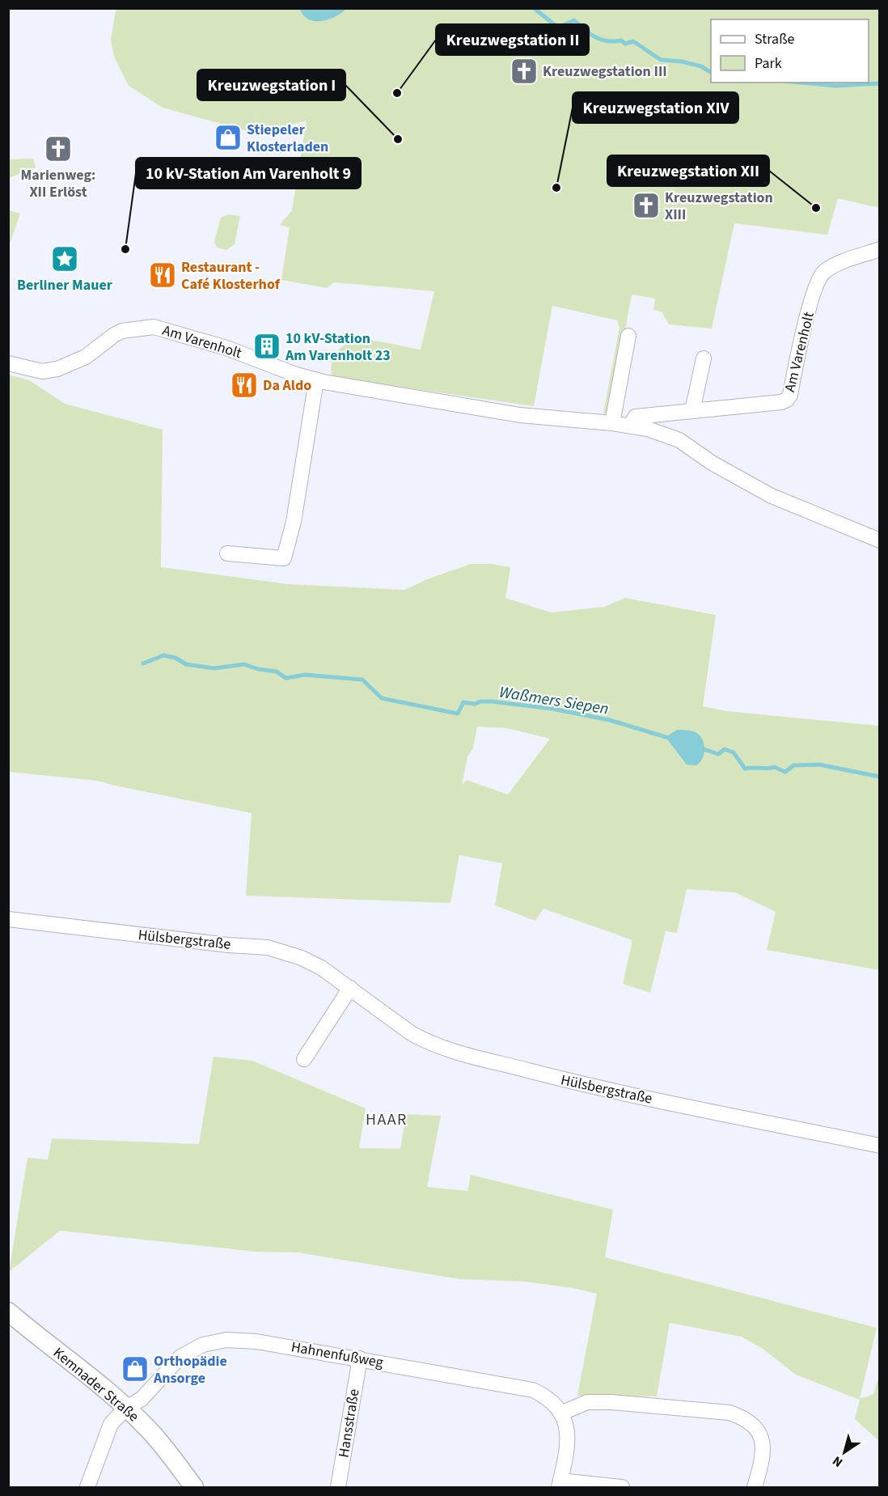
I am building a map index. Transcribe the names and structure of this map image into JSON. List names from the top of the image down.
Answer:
{
  "streets": {
    "street": [
      "Am Varenholt",
      "Hülsbergstraße",
      "Hahnenfußweg",
      "Kemnader Straße",
      "Hansstraße"
    ]
  },
  "crossings": [
    ["Hahnenfußweg", "Kemnader Straße"],
    ["Hahnenfußweg", "Hansstraße"]
  ],
  "districts": ["HAAR"],
  "water": ["Waßmers Siepen"],
  "places": {
    "church": ["Kreuzwegstation III", "Marienweg: XII Erlöst", "Kreuzwegstation XIII"],
    "other": [
      "Kreuzwegstation II",
      "Kreuzwegstation I",
      "Kreuzwegstation XIV",
      "Kreuzwegstation XII",
      "10 kV-Station Am Varenholt 9"
    ],
    "shop": ["Stiepeler Klosterladen", "Orthopädie Ansorge"],
    "place": ["Berliner Mauer"],
    "restaurant": ["Restaurant - Café Klosterhof", "Da Aldo"],
    "building": ["10 kV-Station Am Varenholt 23"]
  },
  "legend": ["Straße", "Park"],
  "north": "bottom left"
}
